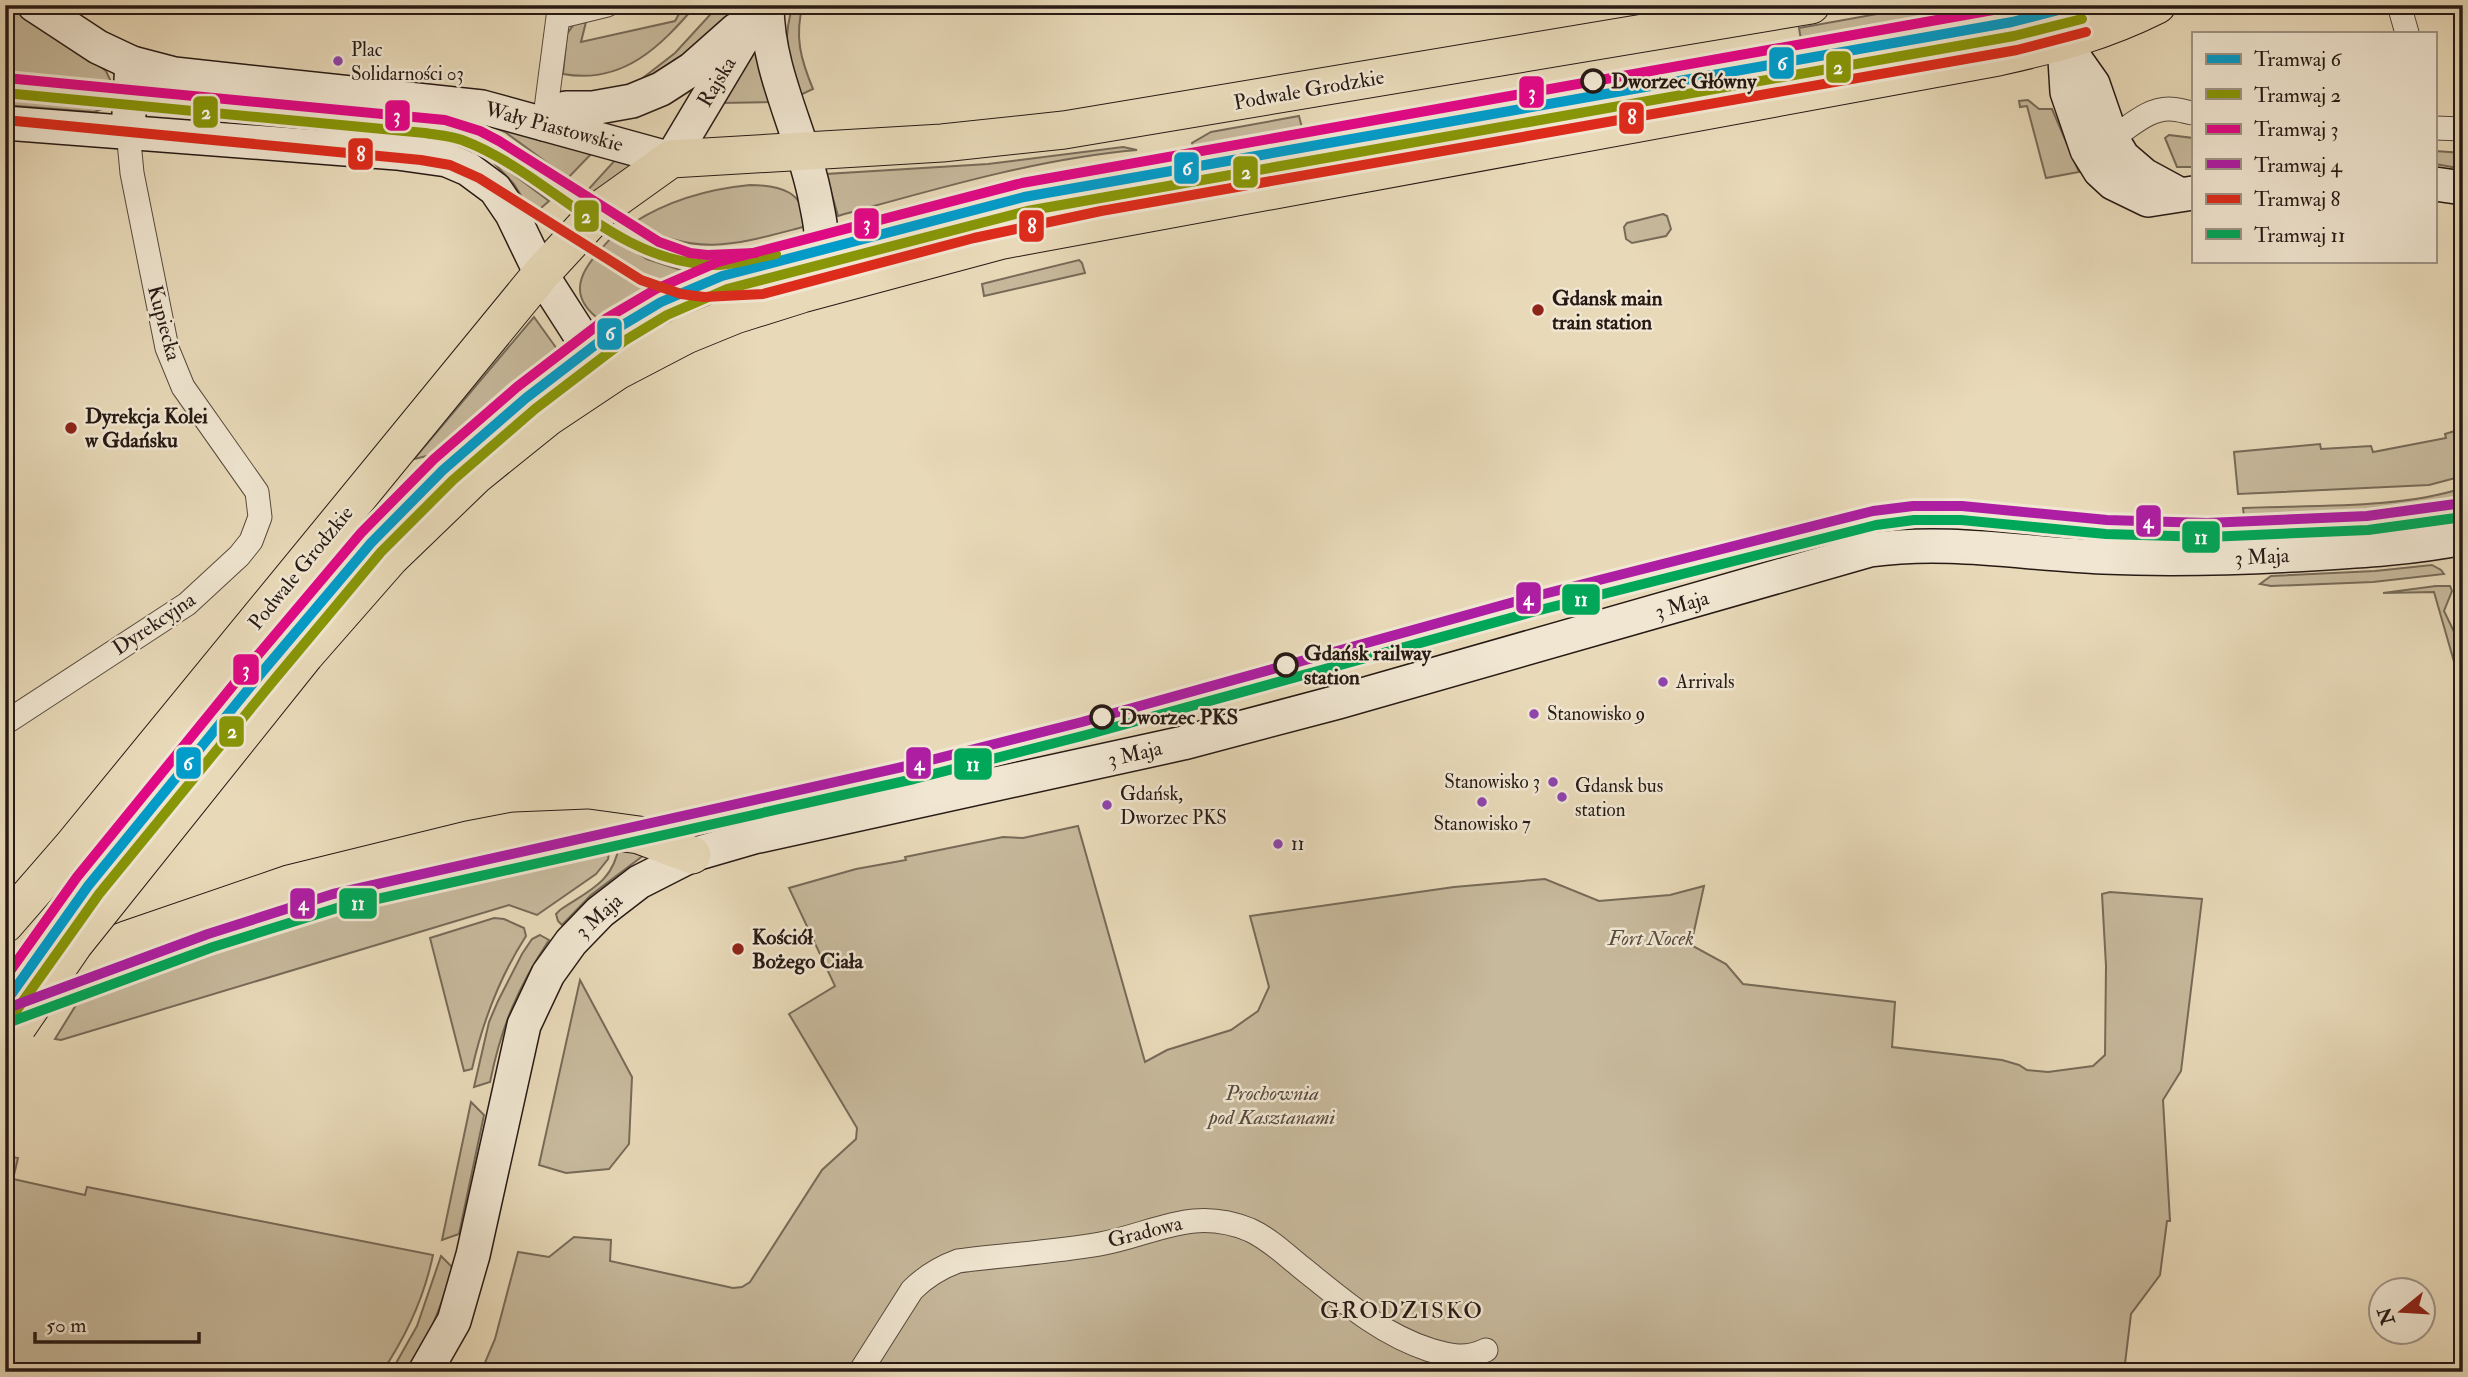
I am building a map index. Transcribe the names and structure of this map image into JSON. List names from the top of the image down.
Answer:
{
  "streets": {
    "main road": [
      "Rajska",
      "Podwale Grodzkie",
      "Wały Piastowskie",
      "3 Maja"
    ],
    "street": ["Kupiecka", "Dyrekcyjna", "Gradowa"]
  },
  "crossings": [
    ["Rajska", "Podwale Grodzkie"],
    ["Rajska", "Wały Piastowskie"],
    ["Podwale Grodzkie", "Wały Piastowskie"],
    ["Kupiecka", "Dyrekcyjna"]
  ],
  "districts": ["GRODZISKO"],
  "parks": ["Fort Nocek", "Prochownia pod Kasztanami"],
  "places": [
    "Plac Solidarności 03",
    "Dworzec Główny",
    "Gdansk main train station",
    "Dyrekcja Kolei w Gdańsku",
    "Gdańsk railway station",
    "Arrivals",
    "Stanowisko 9",
    "Dworzec PKS",
    "Stanowisko 3",
    "Gdansk bus station",
    "Stanowisko 7",
    "Gdańsk, Dworzec PKS",
    "11",
    "Kościół Bożego Ciała"
  ],
  "lines": [
    "tram line 6",
    "tram line 3",
    "tram line 2",
    "tram line 8",
    "tram line 4",
    "tram line 11"
  ],
  "legend": [
    "Tramwaj 6",
    "Tramwaj 2",
    "Tramwaj 3",
    "Tramwaj 4",
    "Tramwaj 8",
    "Tramwaj 11"
  ],
  "scale_bar": "50 m",
  "north": "left"
}
